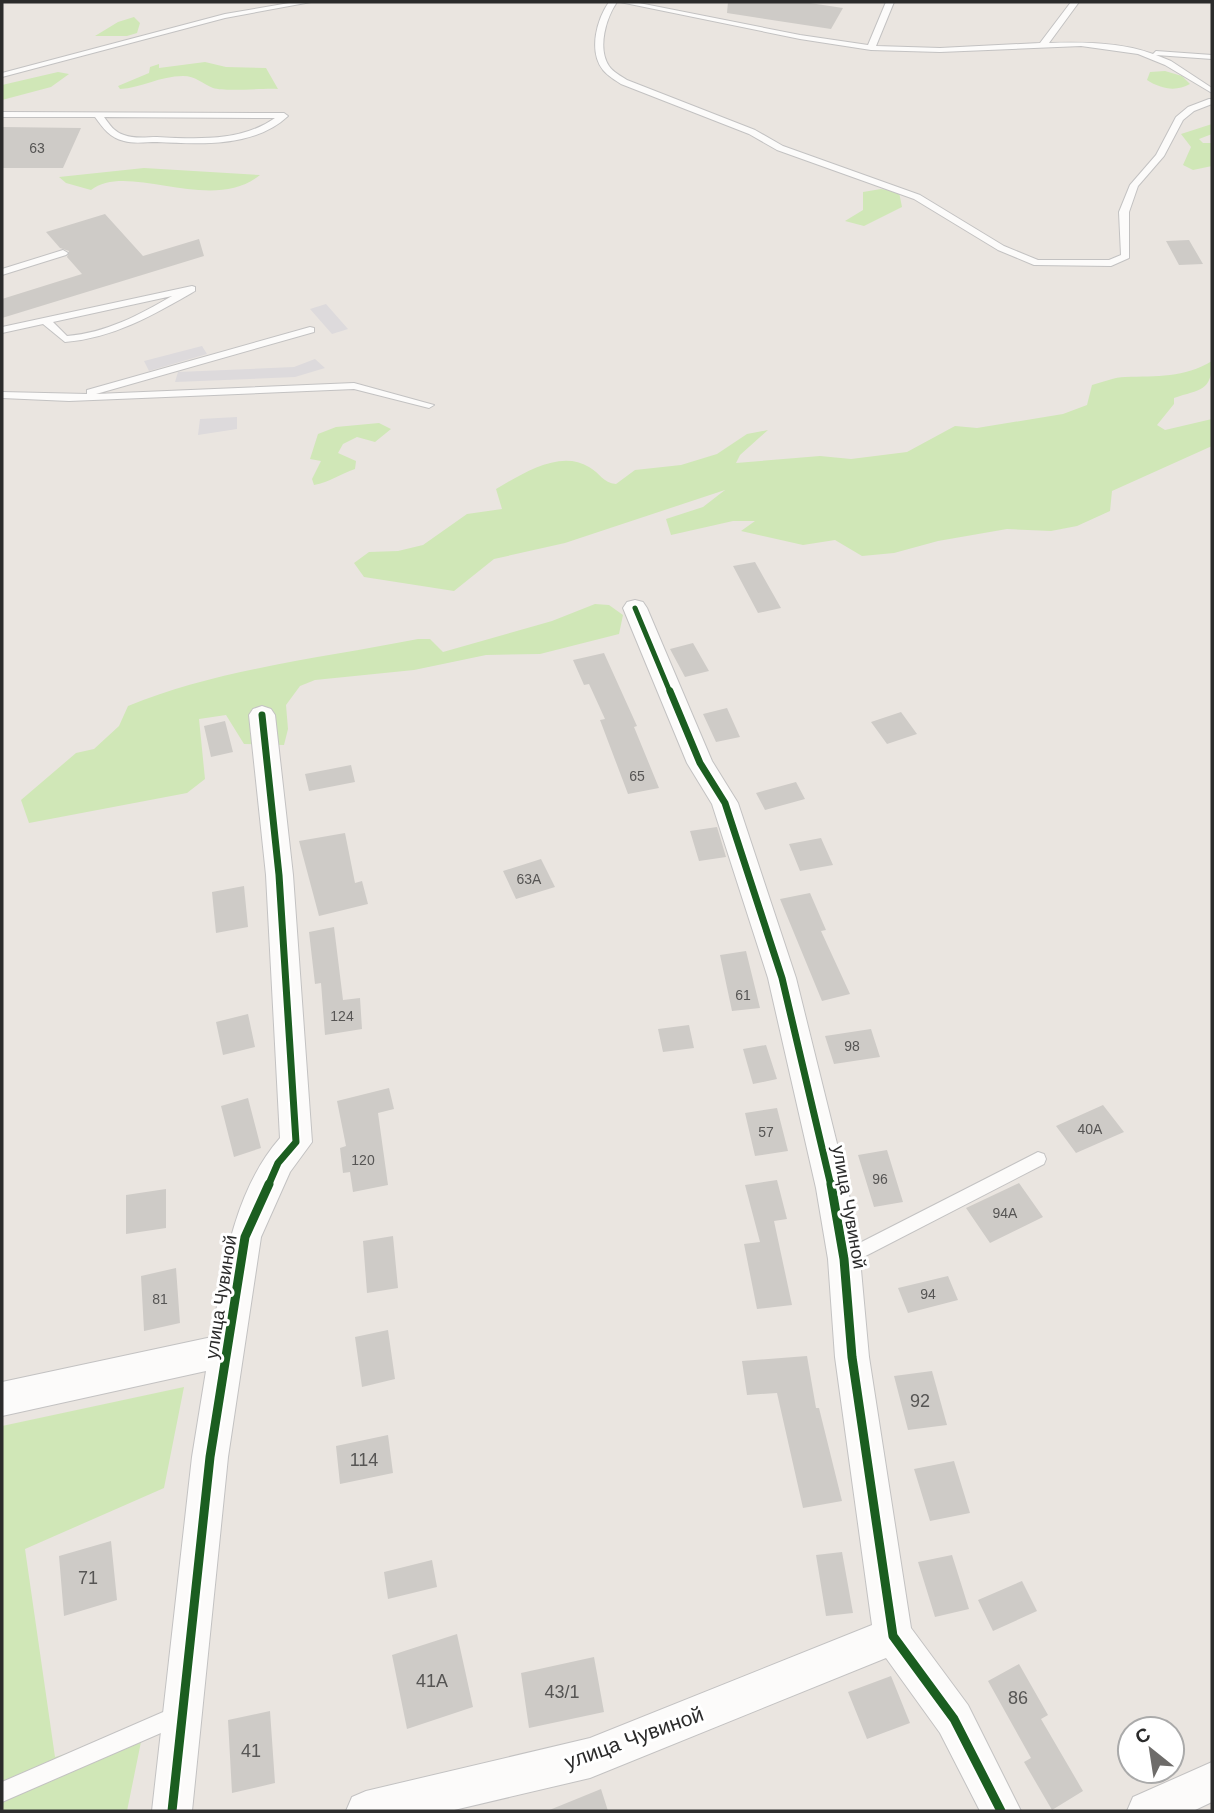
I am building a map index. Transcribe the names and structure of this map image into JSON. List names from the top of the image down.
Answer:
{
  "streets": {
    "street": ["улица Чувиной"]
  },
  "house_numbers": [
    "63",
    "65",
    "63А",
    "61",
    "124",
    "98",
    "40А",
    "57",
    "120",
    "96",
    "94А",
    "94",
    "81",
    "92",
    "114",
    "71",
    "41А",
    "43/1",
    "86",
    "41"
  ],
  "north": "top left"
}
